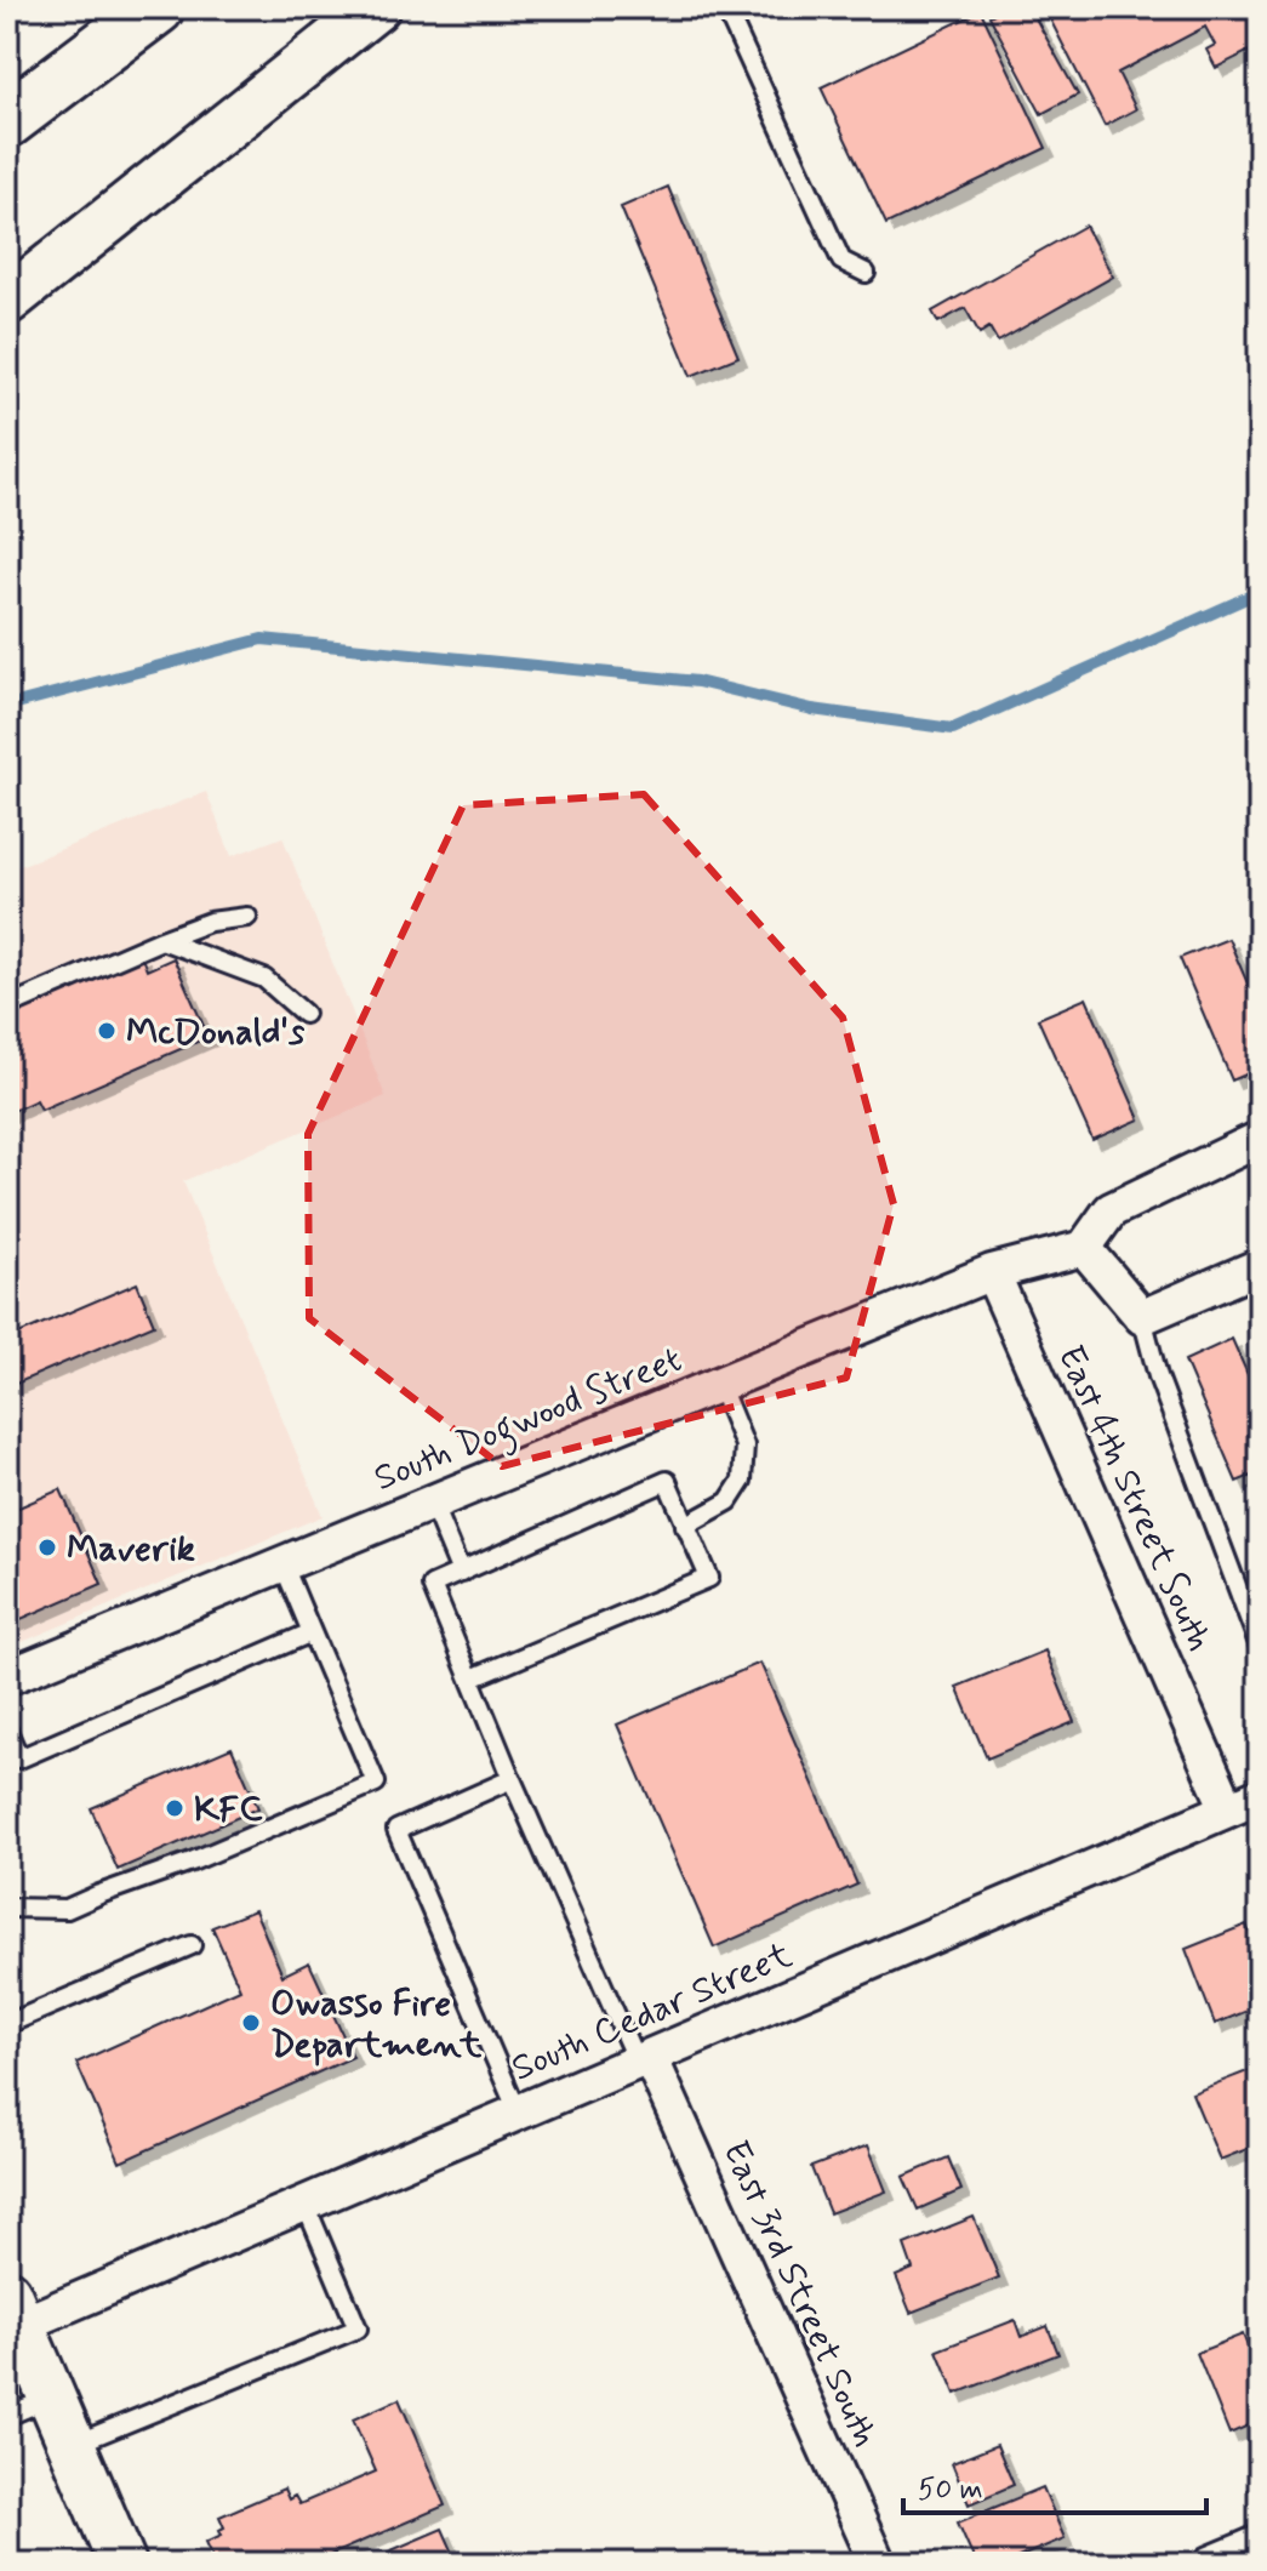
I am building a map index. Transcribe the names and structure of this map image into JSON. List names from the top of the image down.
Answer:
{
  "streets": {
    "street": [
      "South Dogwood Street",
      "East 4th Street South",
      "South Cedar Street",
      "East 3rd Street South"
    ]
  },
  "crossings": [
    ["South Dogwood Street", "East 4th Street South"],
    ["East 4th Street South", "South Cedar Street"],
    ["South Cedar Street", "East 3rd Street South"]
  ],
  "places": [
    "McDonald's",
    "Maverik",
    "KFC",
    "Owasso Fire Department"
  ],
  "scale_bar": "50 m"
}
